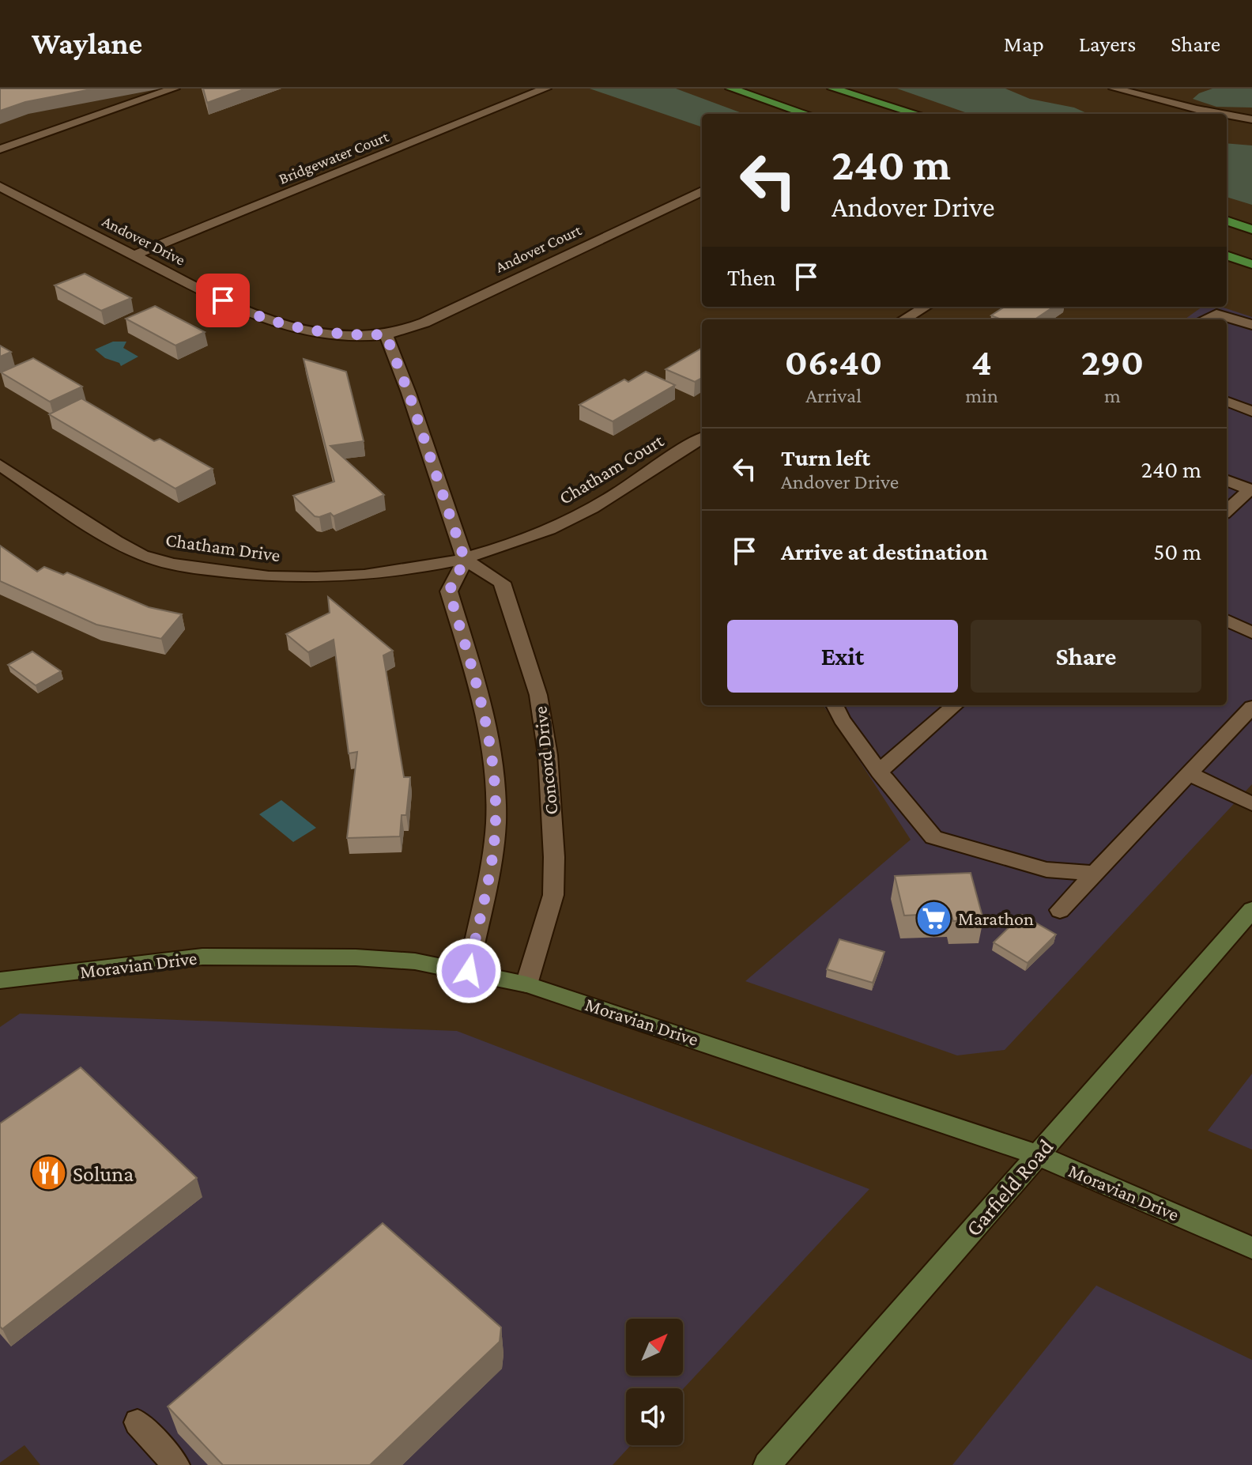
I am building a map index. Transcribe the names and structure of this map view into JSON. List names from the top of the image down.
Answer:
{
  "streets": {
    "street": [
      "Bridgewater Court",
      "Andover Drive",
      "Andover Court",
      "Chatham Court",
      "Chatham Drive",
      "Concord Drive",
      "Moravian Drive",
      "Garfield Road"
    ]
  },
  "crossings": [
    ["Bridgewater Court", "Andover Drive"],
    ["Andover Drive", "Andover Court"],
    ["Chatham Court", "Chatham Drive"],
    ["Chatham Court", "Concord Drive"],
    ["Chatham Drive", "Concord Drive"],
    ["Concord Drive", "Moravian Drive"],
    ["Moravian Drive", "Garfield Road"]
  ],
  "places": {
    "supermarket": ["Marathon"],
    "restaurant": ["Soluna"]
  },
  "north": "top right",
  "page": {
    "header": "Waylane",
    "nav": ["Map", "Layers", "Share"],
    "turn": ["240 m", "Andover Drive"],
    "then": "Then",
    "eta": [
      "06:40",
      "Arrival",
      "4",
      "min",
      "290",
      "m"
    ],
    "list": [
      {
        "name": "Turn left",
        "note": "Andover Drive",
        "value": "240 m"
      },
      {
        "name": "Arrive at destination",
        "value": "50 m"
      }
    ],
    "buttons": ["Exit", "Share"]
  }
}
